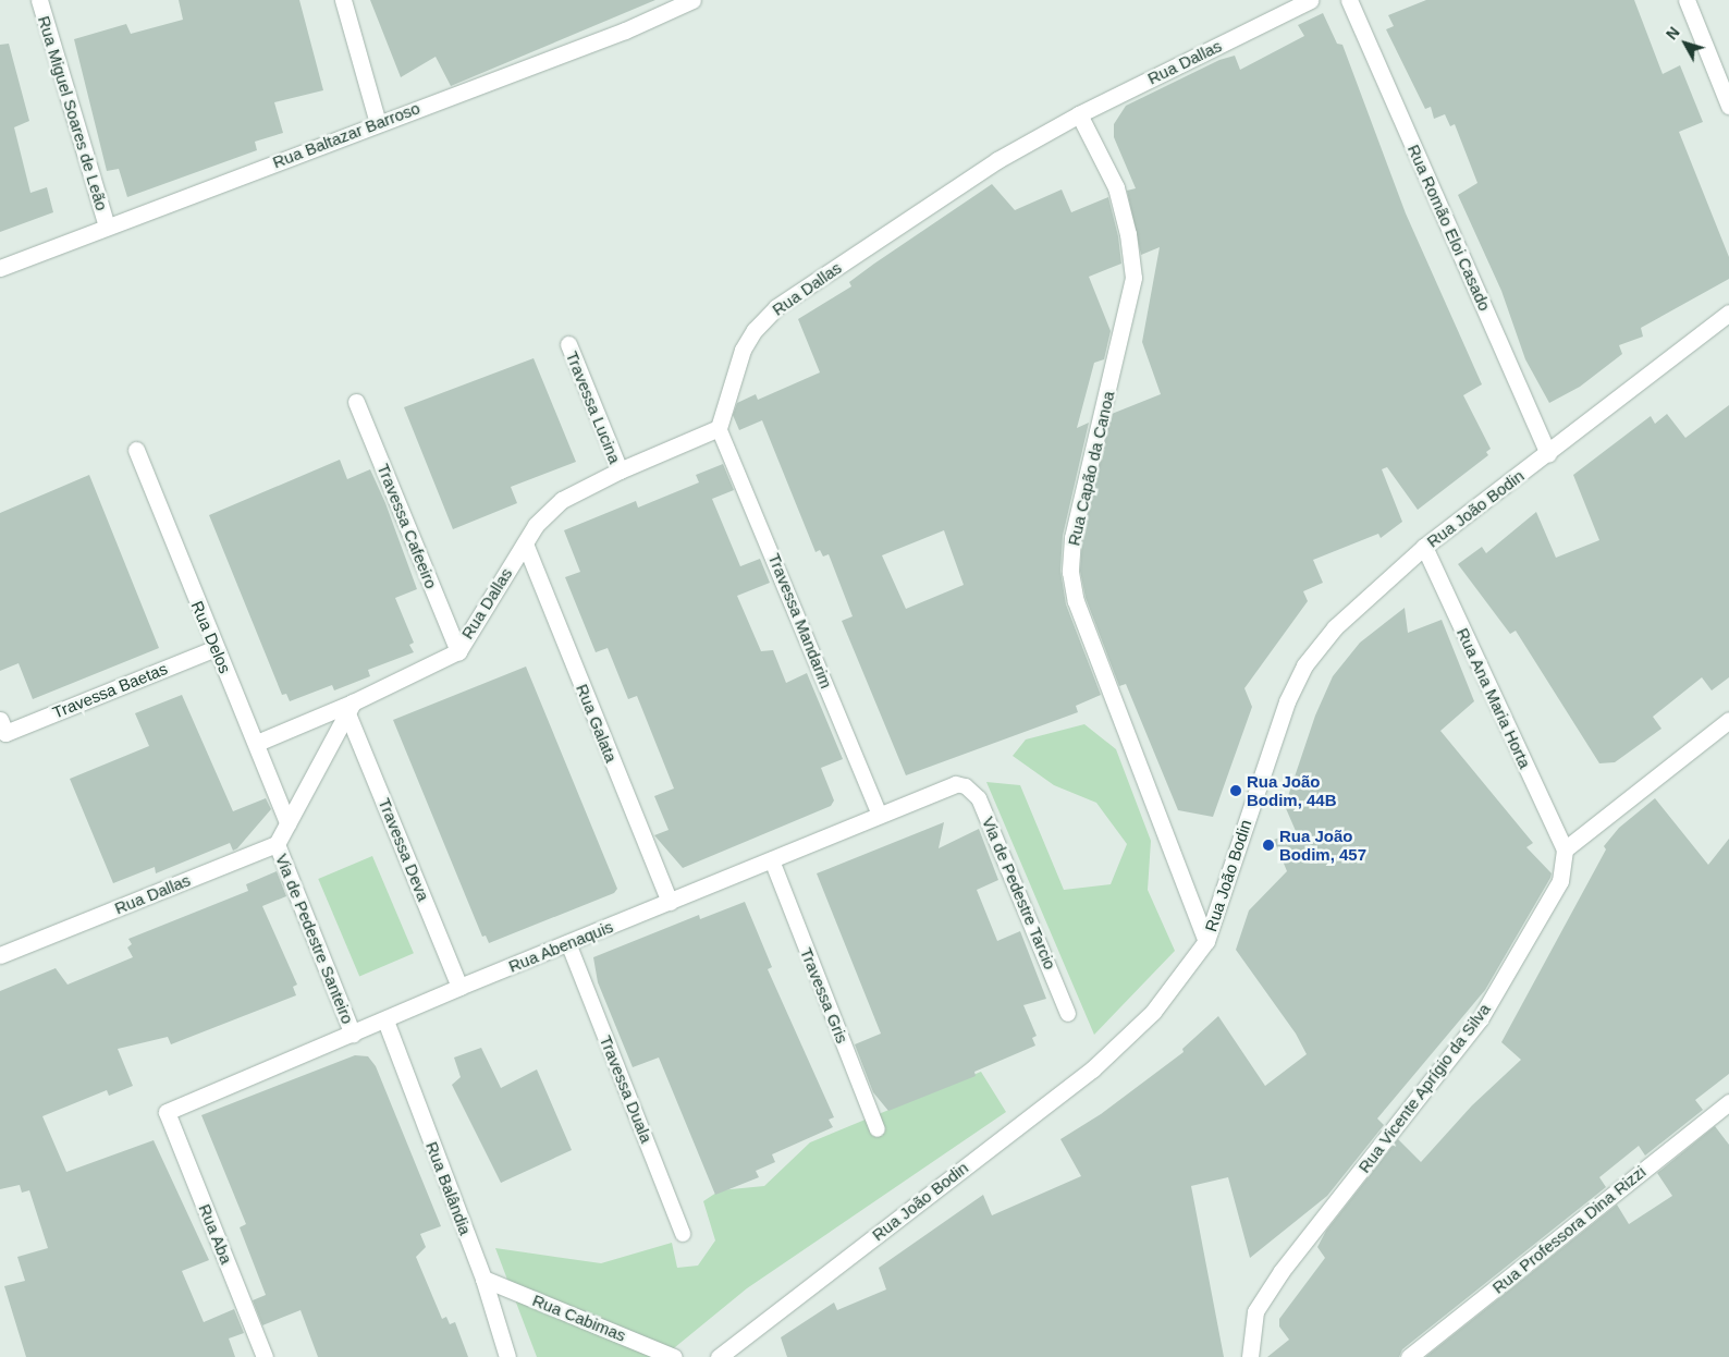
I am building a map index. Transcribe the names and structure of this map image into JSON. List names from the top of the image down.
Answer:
{
  "streets": {
    "street": [
      "Rua Dallas",
      "Rua Miguel Soares de Leão",
      "Rua Baltazar Barroso",
      "Rua Romão Eloi Casado",
      "Travessa Lucina",
      "Rua Capão da Canoa",
      "Rua João Bodin",
      "Travessa Cafeeiro",
      "Rua Delos",
      "Travessa Baetas",
      "Rua Ana Maria Horta",
      "Rua Galata",
      "Travessa Deva",
      "Via de Pedestre Santeiro",
      "Rua Abenaquis",
      "Rua Vicente Aprígio da Silva",
      "Rua Balândia",
      "Rua Professora Dina Rizzi",
      "Rua Aba",
      "Rua Cabimas"
    ],
    "lane": [
      "Travessa Mandarim",
      "Via de Pedestre Tarcio",
      "Travessa Gris",
      "Travessa Duala"
    ]
  },
  "crossings": [
    ["Rua Dallas", "Travessa Lucina"],
    ["Rua Dallas", "Rua Capão da Canoa"],
    ["Rua Dallas", "Travessa Cafeeiro"],
    ["Rua Dallas", "Travessa Mandarim"],
    ["Rua Dallas", "Rua Delos"],
    ["Rua Dallas", "Rua Galata"],
    ["Rua Dallas", "Travessa Deva"],
    ["Rua Dallas", "Via de Pedestre Santeiro"],
    ["Rua Miguel Soares de Leão", "Rua Baltazar Barroso"],
    ["Rua Romão Eloi Casado", "Rua João Bodin"],
    ["Rua Capão da Canoa", "Rua João Bodin"],
    ["Rua João Bodin", "Rua Ana Maria Horta"],
    ["Travessa Mandarim", "Rua Abenaquis"],
    ["Rua Delos", "Travessa Baetas"],
    ["Rua Ana Maria Horta", "Rua Vicente Aprígio da Silva"],
    ["Rua Galata", "Rua Abenaquis"],
    ["Travessa Deva", "Rua Abenaquis"],
    ["Via de Pedestre Tarcio", "Rua Abenaquis"],
    ["Via de Pedestre Santeiro", "Rua Abenaquis"],
    ["Rua Abenaquis", "Travessa Gris"],
    ["Rua Abenaquis", "Travessa Duala"],
    ["Rua Abenaquis", "Rua Balândia"],
    ["Rua Abenaquis", "Rua Aba"],
    ["Rua Balândia", "Rua Cabimas"]
  ],
  "places": ["Rua João Bodim, 44B", "Rua João Bodim, 457"],
  "north": "top left"
}
